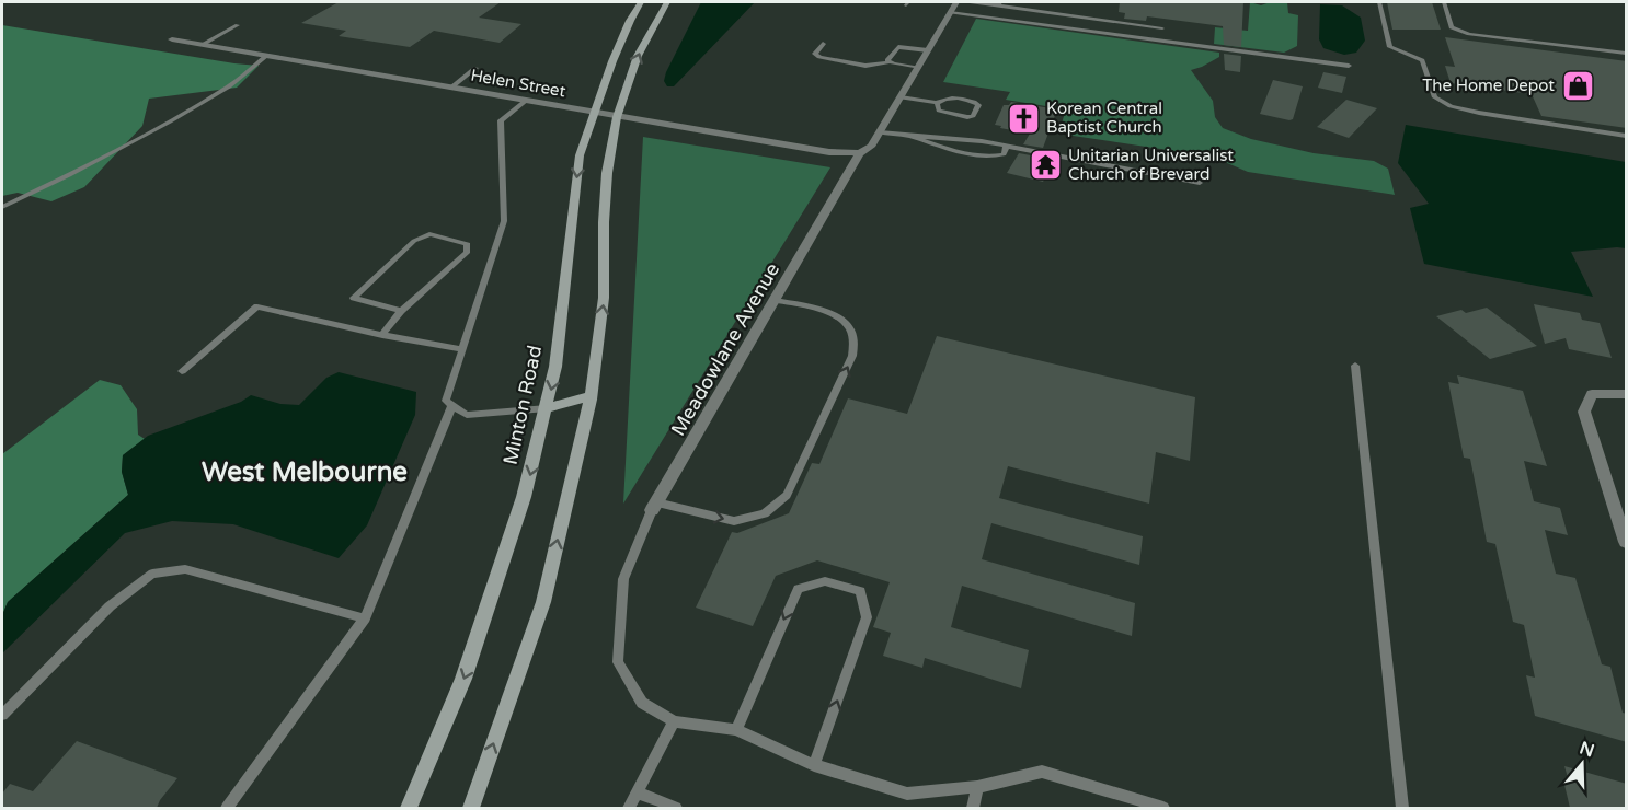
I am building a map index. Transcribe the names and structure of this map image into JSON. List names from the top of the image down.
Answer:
{
  "streets": {
    "main road": ["Minton Road"],
    "street": ["Helen Street", "Meadowlane Avenue"]
  },
  "crossings": [
    ["Helen Street", "Meadowlane Avenue"],
    ["Helen Street", "Minton Road"]
  ],
  "districts": ["West Melbourne"],
  "places": {
    "shop": ["The Home Depot"],
    "church": ["Korean Central Baptist Church"],
    "temple": ["Unitarian Universalist Church of Brevard"]
  },
  "north": "top"
}
